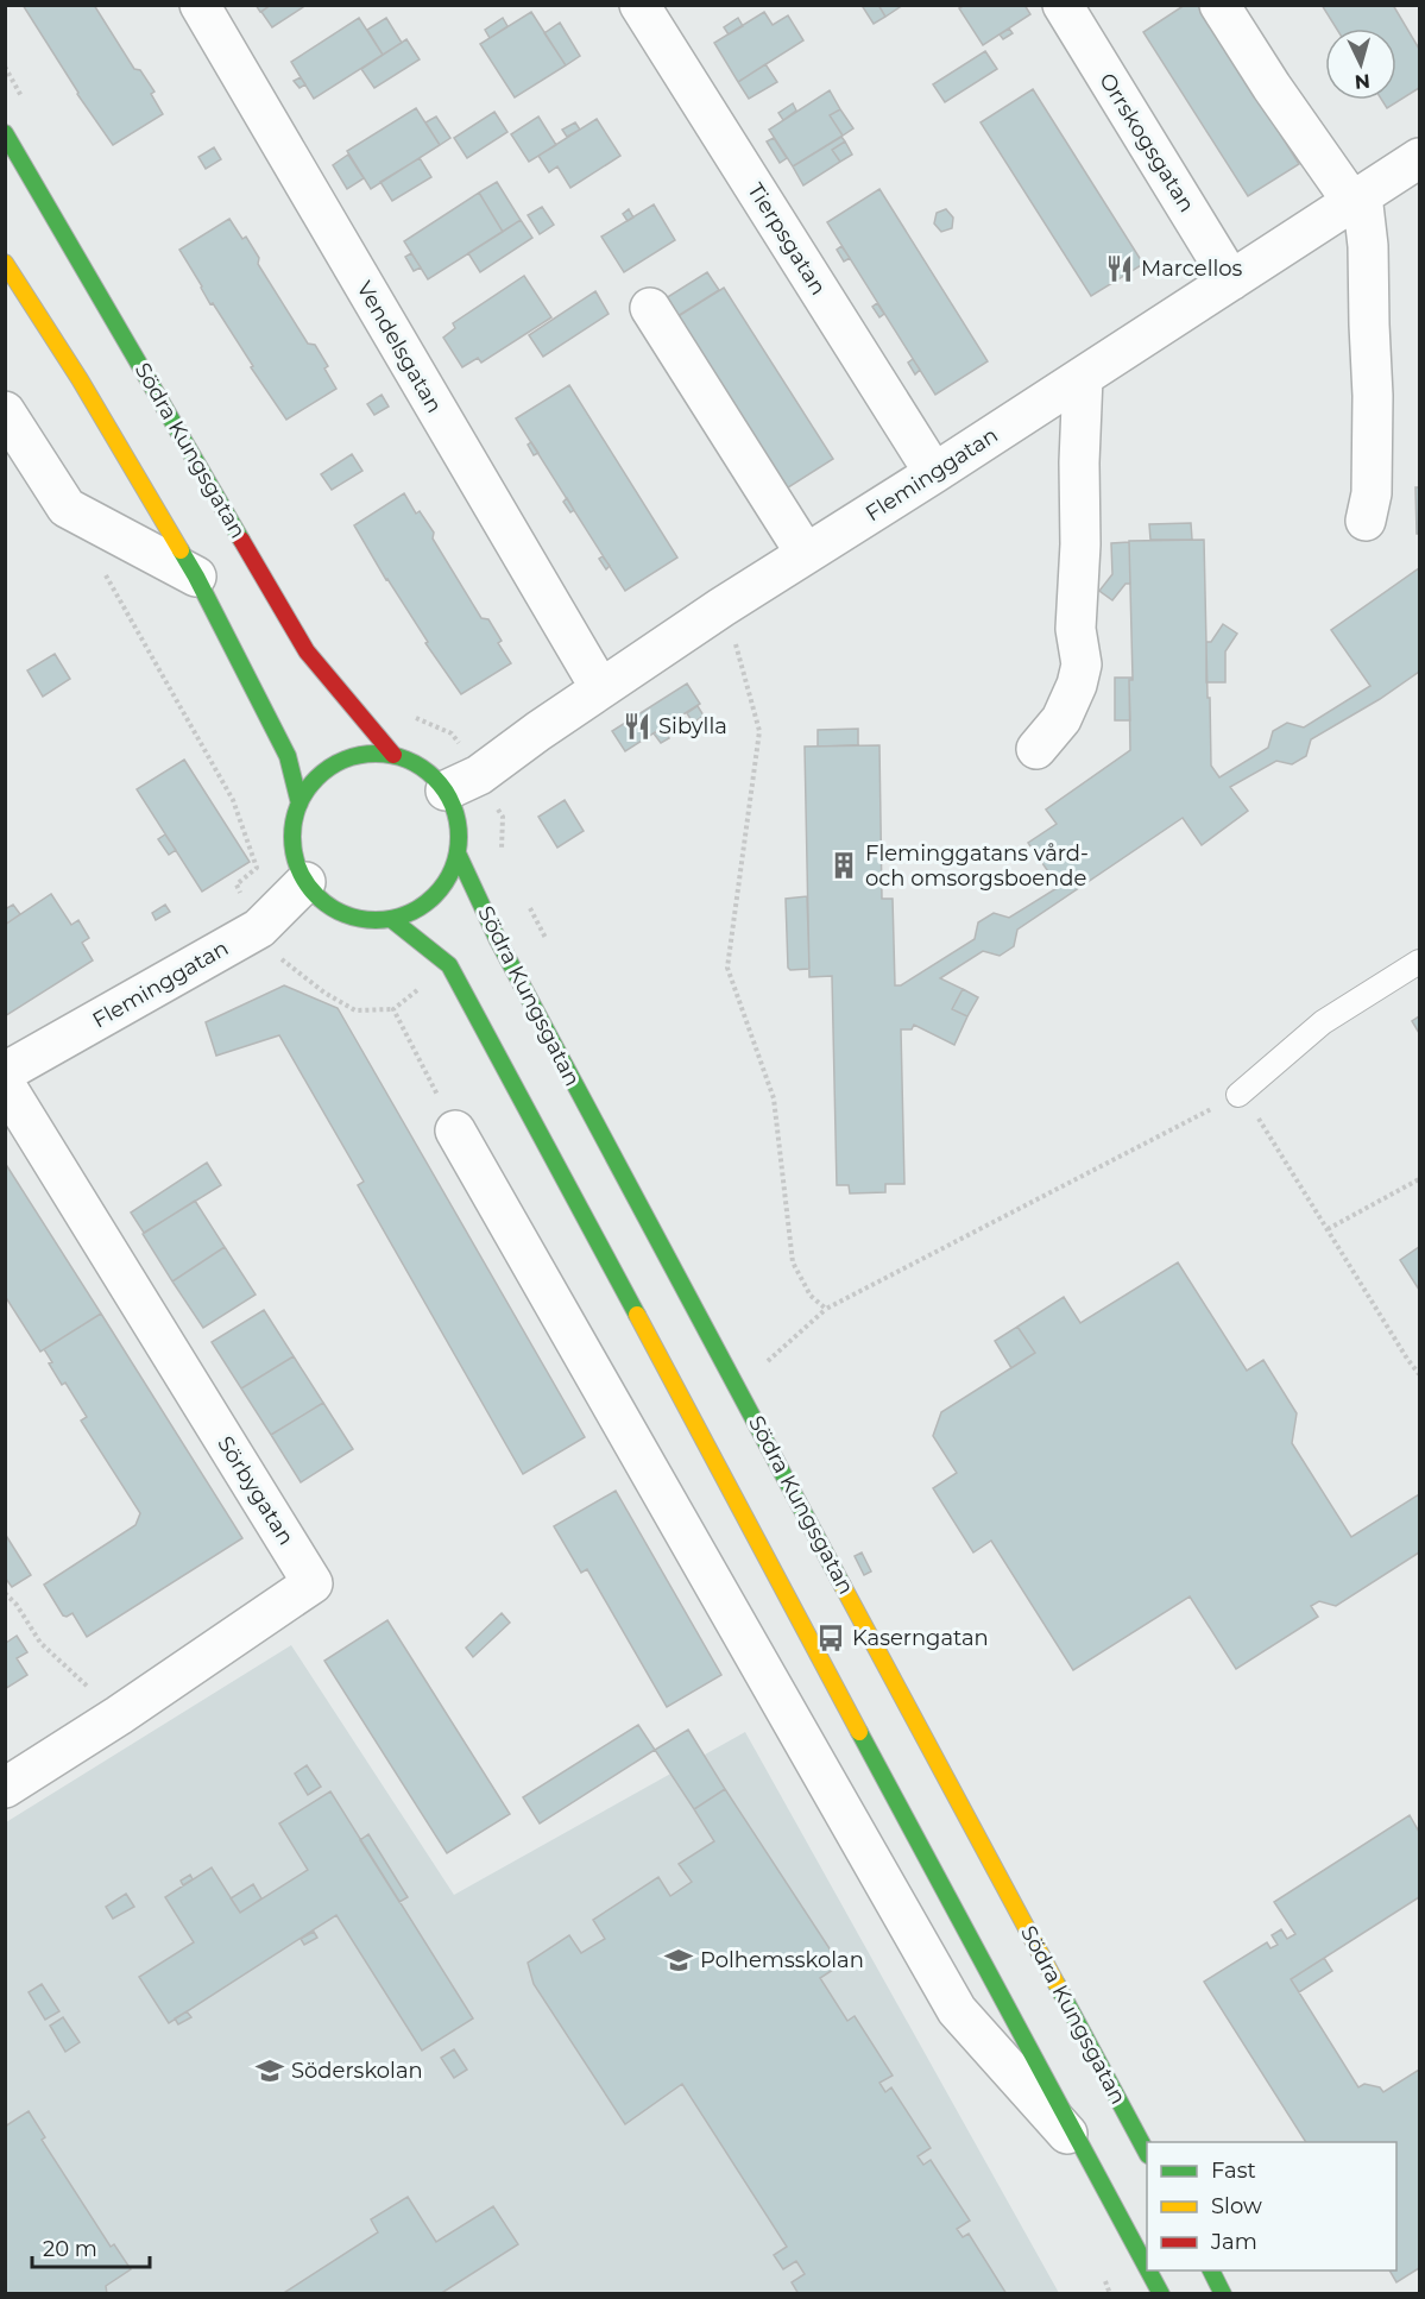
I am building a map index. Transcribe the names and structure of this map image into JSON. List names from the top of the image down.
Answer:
{
  "streets": {
    "main road": ["Södra Kungsgatan"],
    "street": [
      "Orrskogsgatan",
      "Tierpsgatan",
      "Vendelsgatan",
      "Fleminggatan",
      "Sörbygatan"
    ]
  },
  "crossings": [
    ["Orrskogsgatan", "Fleminggatan"],
    ["Tierpsgatan", "Fleminggatan"],
    ["Vendelsgatan", "Fleminggatan"],
    ["Södra Kungsgatan", "Fleminggatan"]
  ],
  "places": {
    "restaurant": ["Marcellos", "Sibylla"],
    "building": ["Fleminggatans vård- och omsorgsboende"],
    "bus stop": ["Kaserngatan"],
    "school or university": ["Polhemsskolan", "Söderskolan"]
  },
  "legend": ["Fast", "Slow", "Jam"],
  "scale_bar": "20 m",
  "north": "bottom"
}
